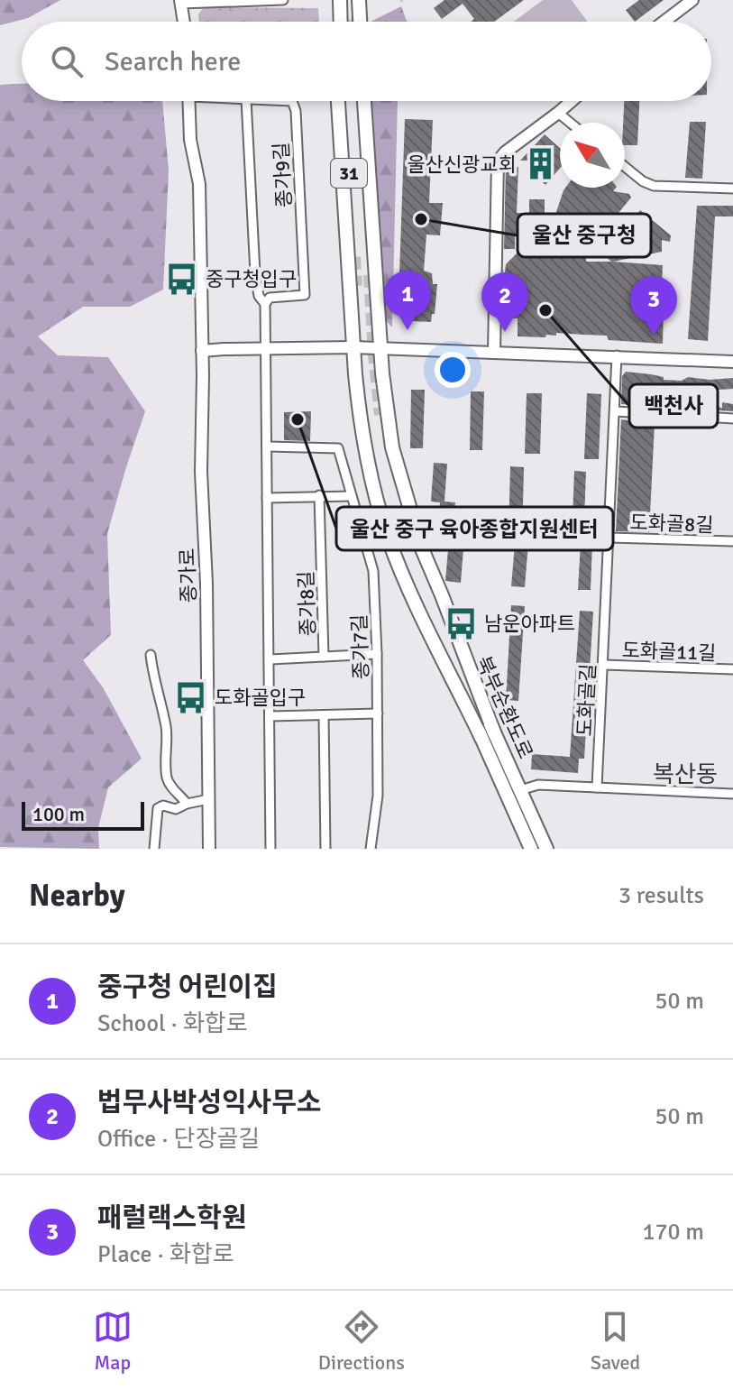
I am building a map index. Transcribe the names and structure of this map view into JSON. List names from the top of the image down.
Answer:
{
  "streets": {
    "main road": ["31", "종가로", "북부순환도로"],
    "street": [
      "종가9길",
      "도화골8길",
      "종가8길",
      "종가7길",
      "도화골11길",
      "도화골길"
    ]
  },
  "crossings": [
    ["종가9길", "종가8길"],
    ["도화골8길", "도화골길"],
    ["종가8길", "종가7길"],
    ["도화골11길", "도화골길"]
  ],
  "districts": ["복산동"],
  "places": {
    "building": ["울산신광교회"],
    "other": ["울산 중구청", "백천사", "울산 중구 육아종합지원센터"],
    "bus stop": ["중구청입구", "남운아파트", "도화골입구"]
  },
  "scale_bar": "100 m",
  "north": "top left",
  "page": {
    "search": "Search here",
    "pins": ["1", "2", "3"],
    "scale": "100 m",
    "heading": ["Nearby", "3 results"],
    "list": [
      {
        "mark": "1",
        "name": "중구청 어린이집",
        "note": "School · 화합로",
        "value": "50 m"
      },
      {
        "mark": "2",
        "name": "법무사박성익사무소",
        "note": "Office · 단장골길",
        "value": "50 m"
      },
      {
        "mark": "3",
        "name": "패럴랙스학원",
        "note": "Place · 화합로",
        "value": "170 m"
      }
    ],
    "nav": ["Map", "Directions", "Saved"]
  }
}
